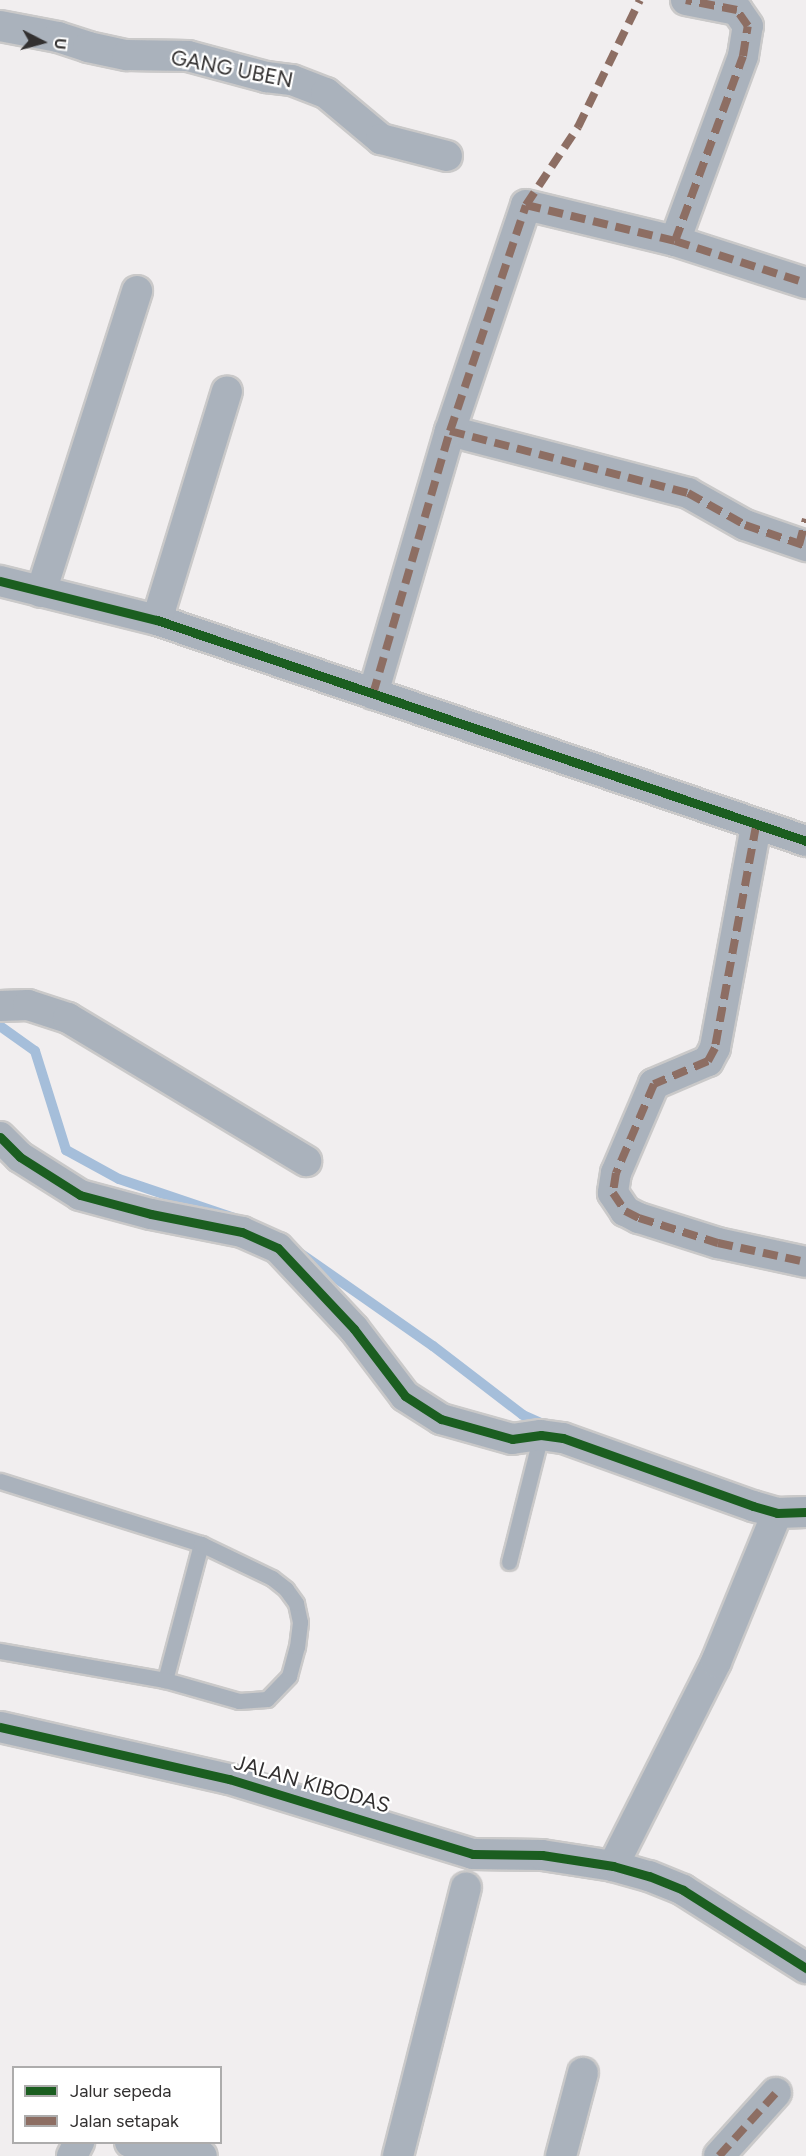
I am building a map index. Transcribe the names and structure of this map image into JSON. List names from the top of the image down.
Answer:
{
  "streets": {
    "street": ["GANG UBEN", "JALAN KIBODAS"]
  },
  "legend": ["Jalur sepeda", "Jalan setapak"],
  "north": "right"
}
